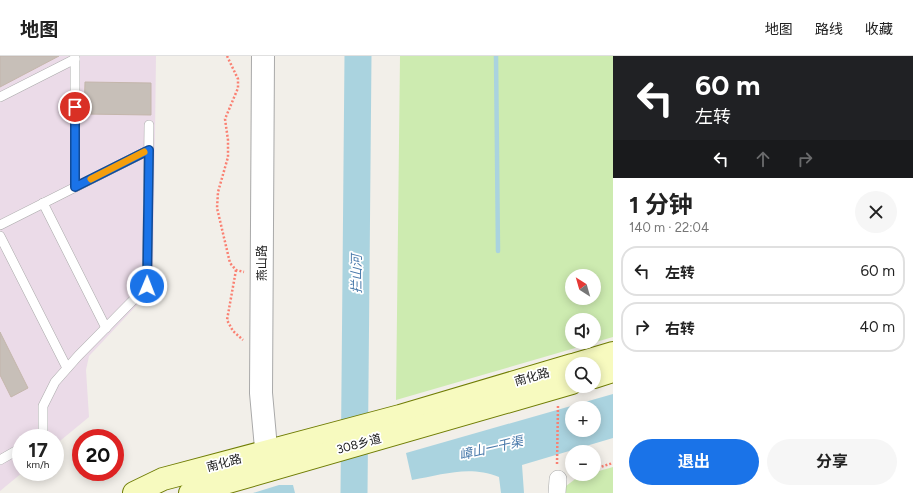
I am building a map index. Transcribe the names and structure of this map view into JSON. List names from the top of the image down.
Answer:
{
  "streets": {
    "main road": ["南化路", "308乡道"],
    "street": ["燕山路"]
  },
  "crossings": [
    ["燕山路", "南化路"],
    ["南化路", "308乡道"]
  ],
  "water": ["拦山河", "嶂山一干渠"],
  "north": "top left",
  "page": {
    "header": "地图",
    "nav": ["地图", "路线", "收藏"],
    "turn": ["60 m", "左转"],
    "heading": ["1 分钟", "140 m · 22:04"],
    "list": [
      {
        "name": "左转",
        "value": "60 m"
      },
      {
        "name": "右转",
        "value": "40 m"
      }
    ],
    "map_buttons": ["+", "−"],
    "speed": "17 km/h",
    "limit": "20",
    "buttons": ["退出", "分享"]
  }
}
